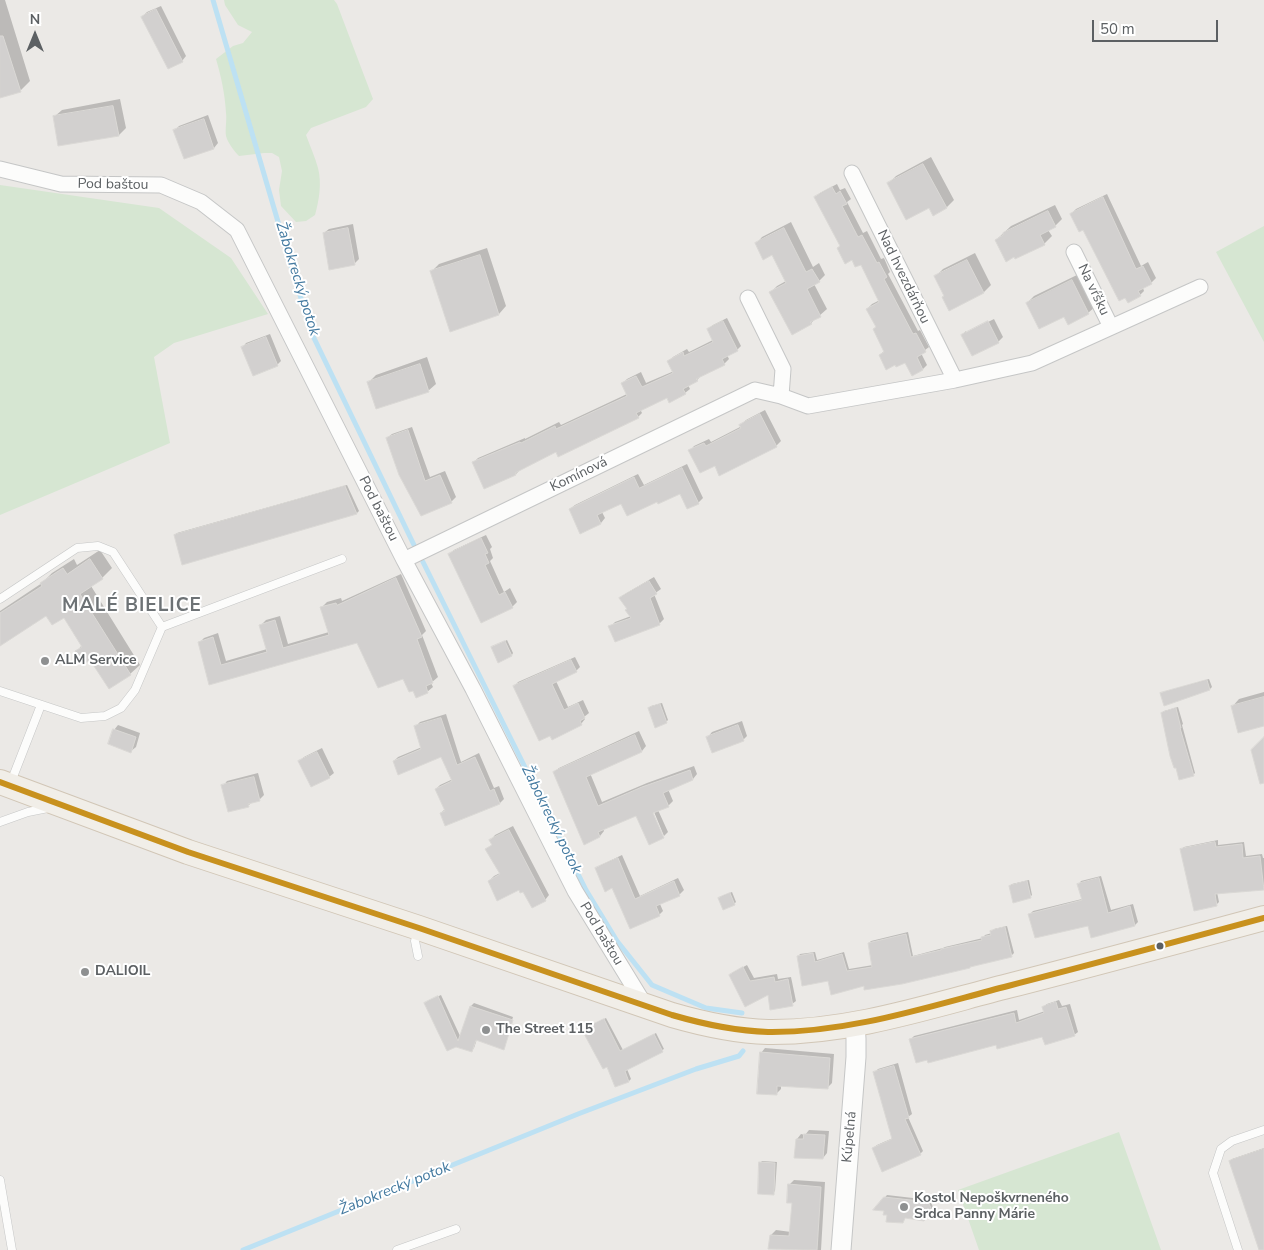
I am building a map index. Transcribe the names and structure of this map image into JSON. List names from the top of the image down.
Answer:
{
  "streets": {
    "street": [
      "Pod baštou",
      "Nad hvezdárňou",
      "Na vŕšku",
      "Komínová",
      "Kúpeľná"
    ]
  },
  "crossings": [
    ["Pod baštou", "Komínová"]
  ],
  "districts": ["MALÉ BIELICE"],
  "water": ["Žabokrecký potok"],
  "places": [
    "ALM Service",
    "DALIOIL",
    "The Street 115",
    "Kostol Nepoškvrneného Srdca Panny Márie"
  ],
  "scale_bar": "50 m",
  "north": "top"
}
